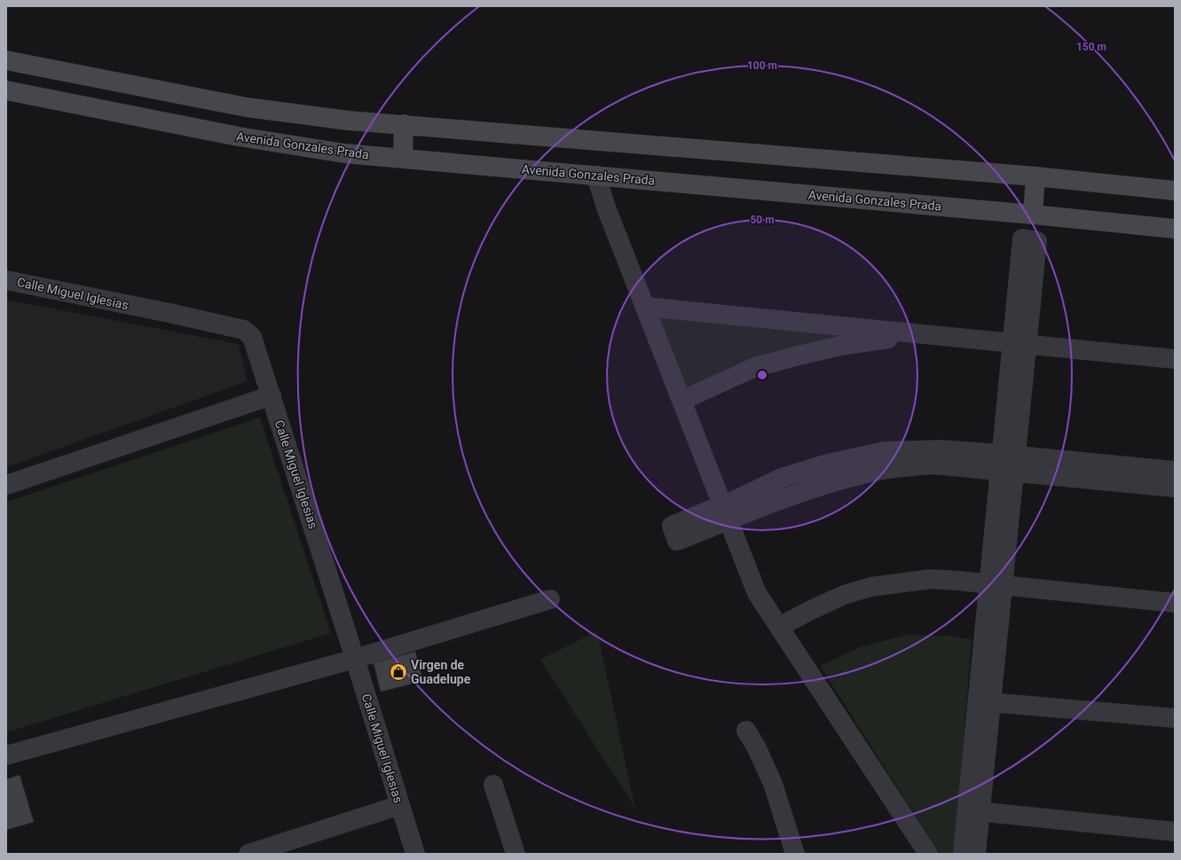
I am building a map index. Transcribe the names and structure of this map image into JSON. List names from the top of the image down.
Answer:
{
  "streets": {
    "street": ["Avenida Gonzales Prada", "Calle Miguel Iglesias"]
  },
  "places": {
    "shop": ["Virgen de Guadelupe"]
  },
  "rings": ["150 m", "100 m", "50 m"]
}
